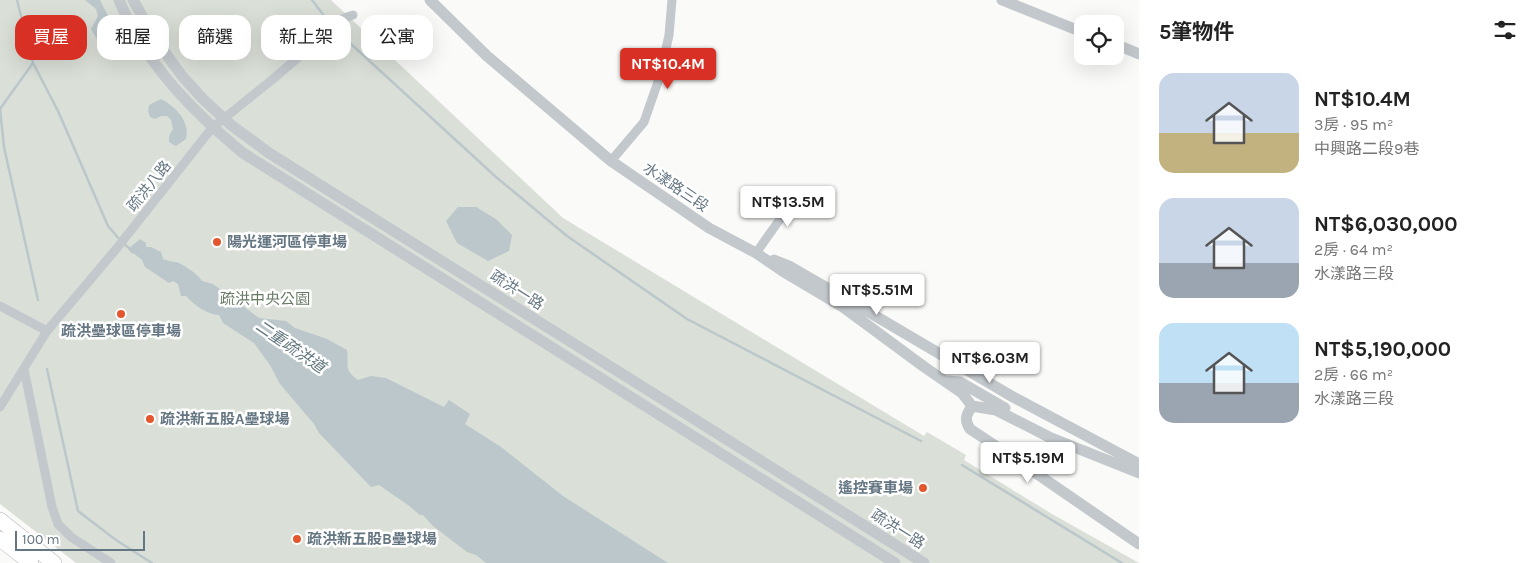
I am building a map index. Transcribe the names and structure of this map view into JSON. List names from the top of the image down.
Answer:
{
  "streets": {
    "street": ["疏洪八路", "水漾路三段", "疏洪一路"]
  },
  "crossings": [
    ["疏洪八路", "疏洪一路"]
  ],
  "water": ["二重疏洪道"],
  "parks": ["疏洪中央公園"],
  "places": [
    "陽光運河區停車場",
    "疏洪壘球區停車場",
    "疏洪新五股A壘球場",
    "遙控賽車場",
    "疏洪新五股B壘球場"
  ],
  "scale_bar": "100 m",
  "page": {
    "heading": "5筆物件",
    "chip": [
      "買屋",
      "租屋",
      "篩選",
      "新上架",
      "公寓"
    ],
    "price": [
      "NT$10.4M",
      "NT$13.5M",
      "NT$5.51M",
      "NT$6.03M",
      "NT$5.19M"
    ],
    "list": [
      {
        "name": "NT$10.4M",
        "note": "3房 · 95 m² · 中興路二段9巷"
      },
      {
        "name": "NT$6,030,000",
        "note": "2房 · 64 m² · 水漾路三段"
      },
      {
        "name": "NT$5,190,000",
        "note": "2房 · 66 m² · 水漾路三段"
      }
    ],
    "scale": "100 m"
  }
}
